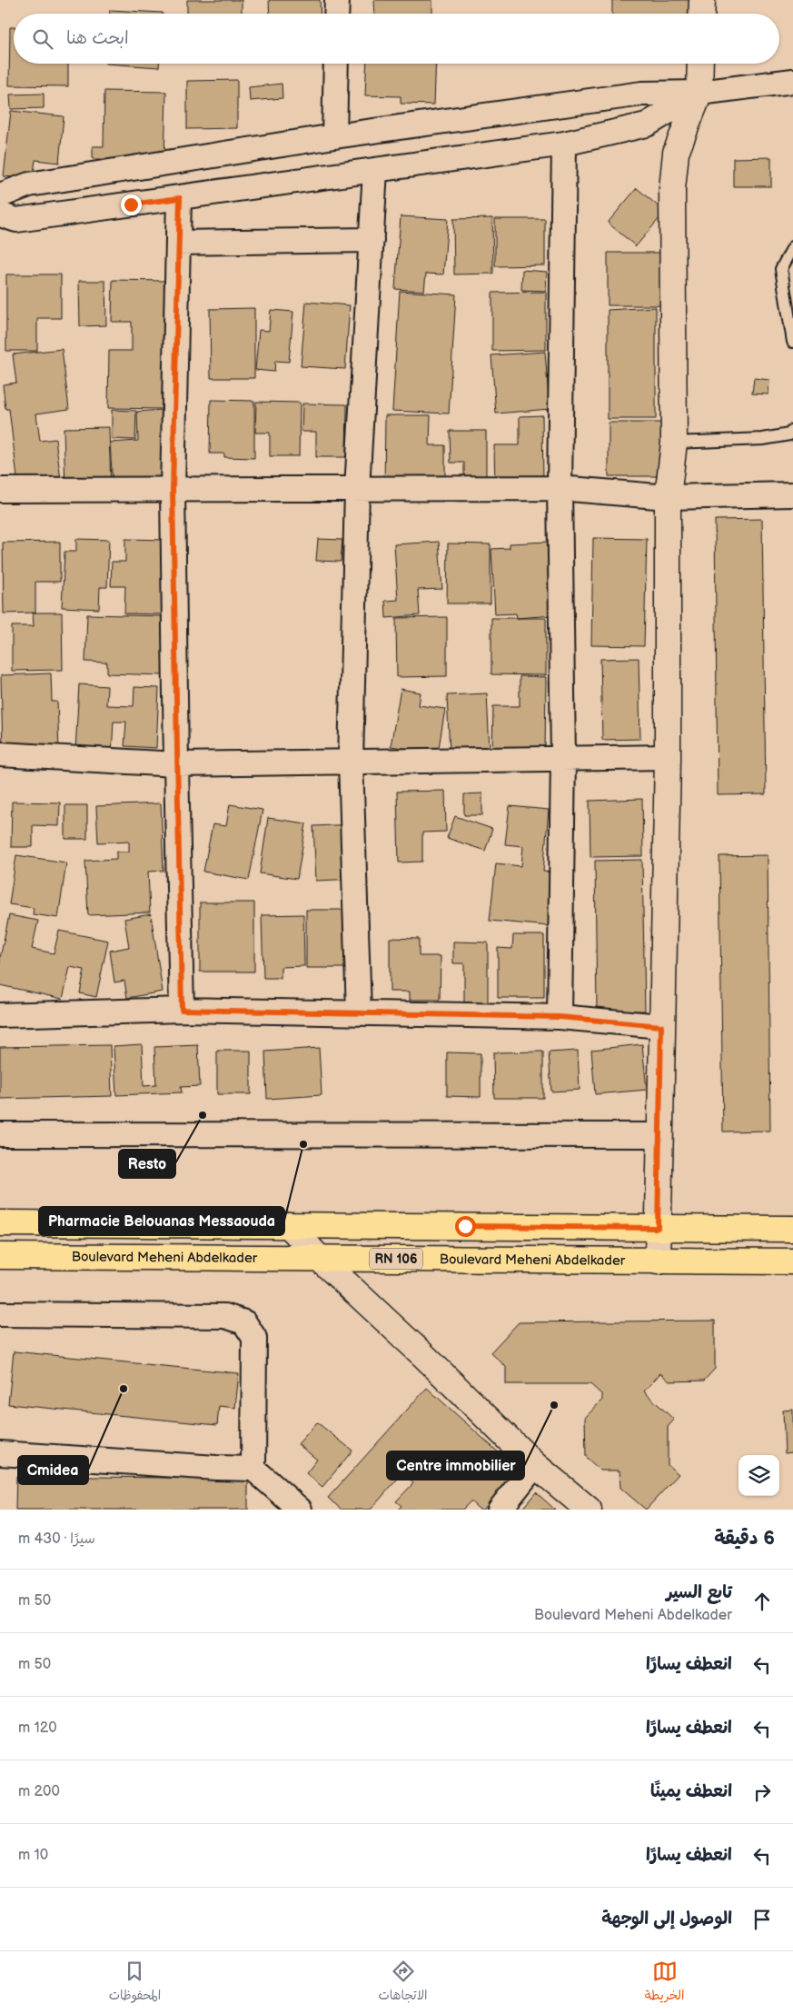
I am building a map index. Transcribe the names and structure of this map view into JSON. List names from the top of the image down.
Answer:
{
  "streets": {
    "main road": ["Boulevard Meheni Abdelkader", "RN 106"]
  },
  "places": [
    "Resto",
    "Pharmacie Belouanas Messaouda",
    "Cmidea",
    "Centre immobilier"
  ],
  "page": {
    "search": "ابحث هنا",
    "heading": ["6 دقيقة", "سيرًا · 430 m"],
    "list": [
      ["تابع السير", "Boulevard Meheni Abdelkader", "50 m"],
      ["انعطف يسارًا", "50 m"],
      ["انعطف يسارًا", "120 m"],
      ["انعطف يمينًا", "200 m"],
      ["انعطف يسارًا", "10 m"],
      "الوصول إلى الوجهة"
    ],
    "nav": ["الخريطة", "الاتجاهات", "المحفوظات"]
  }
}
